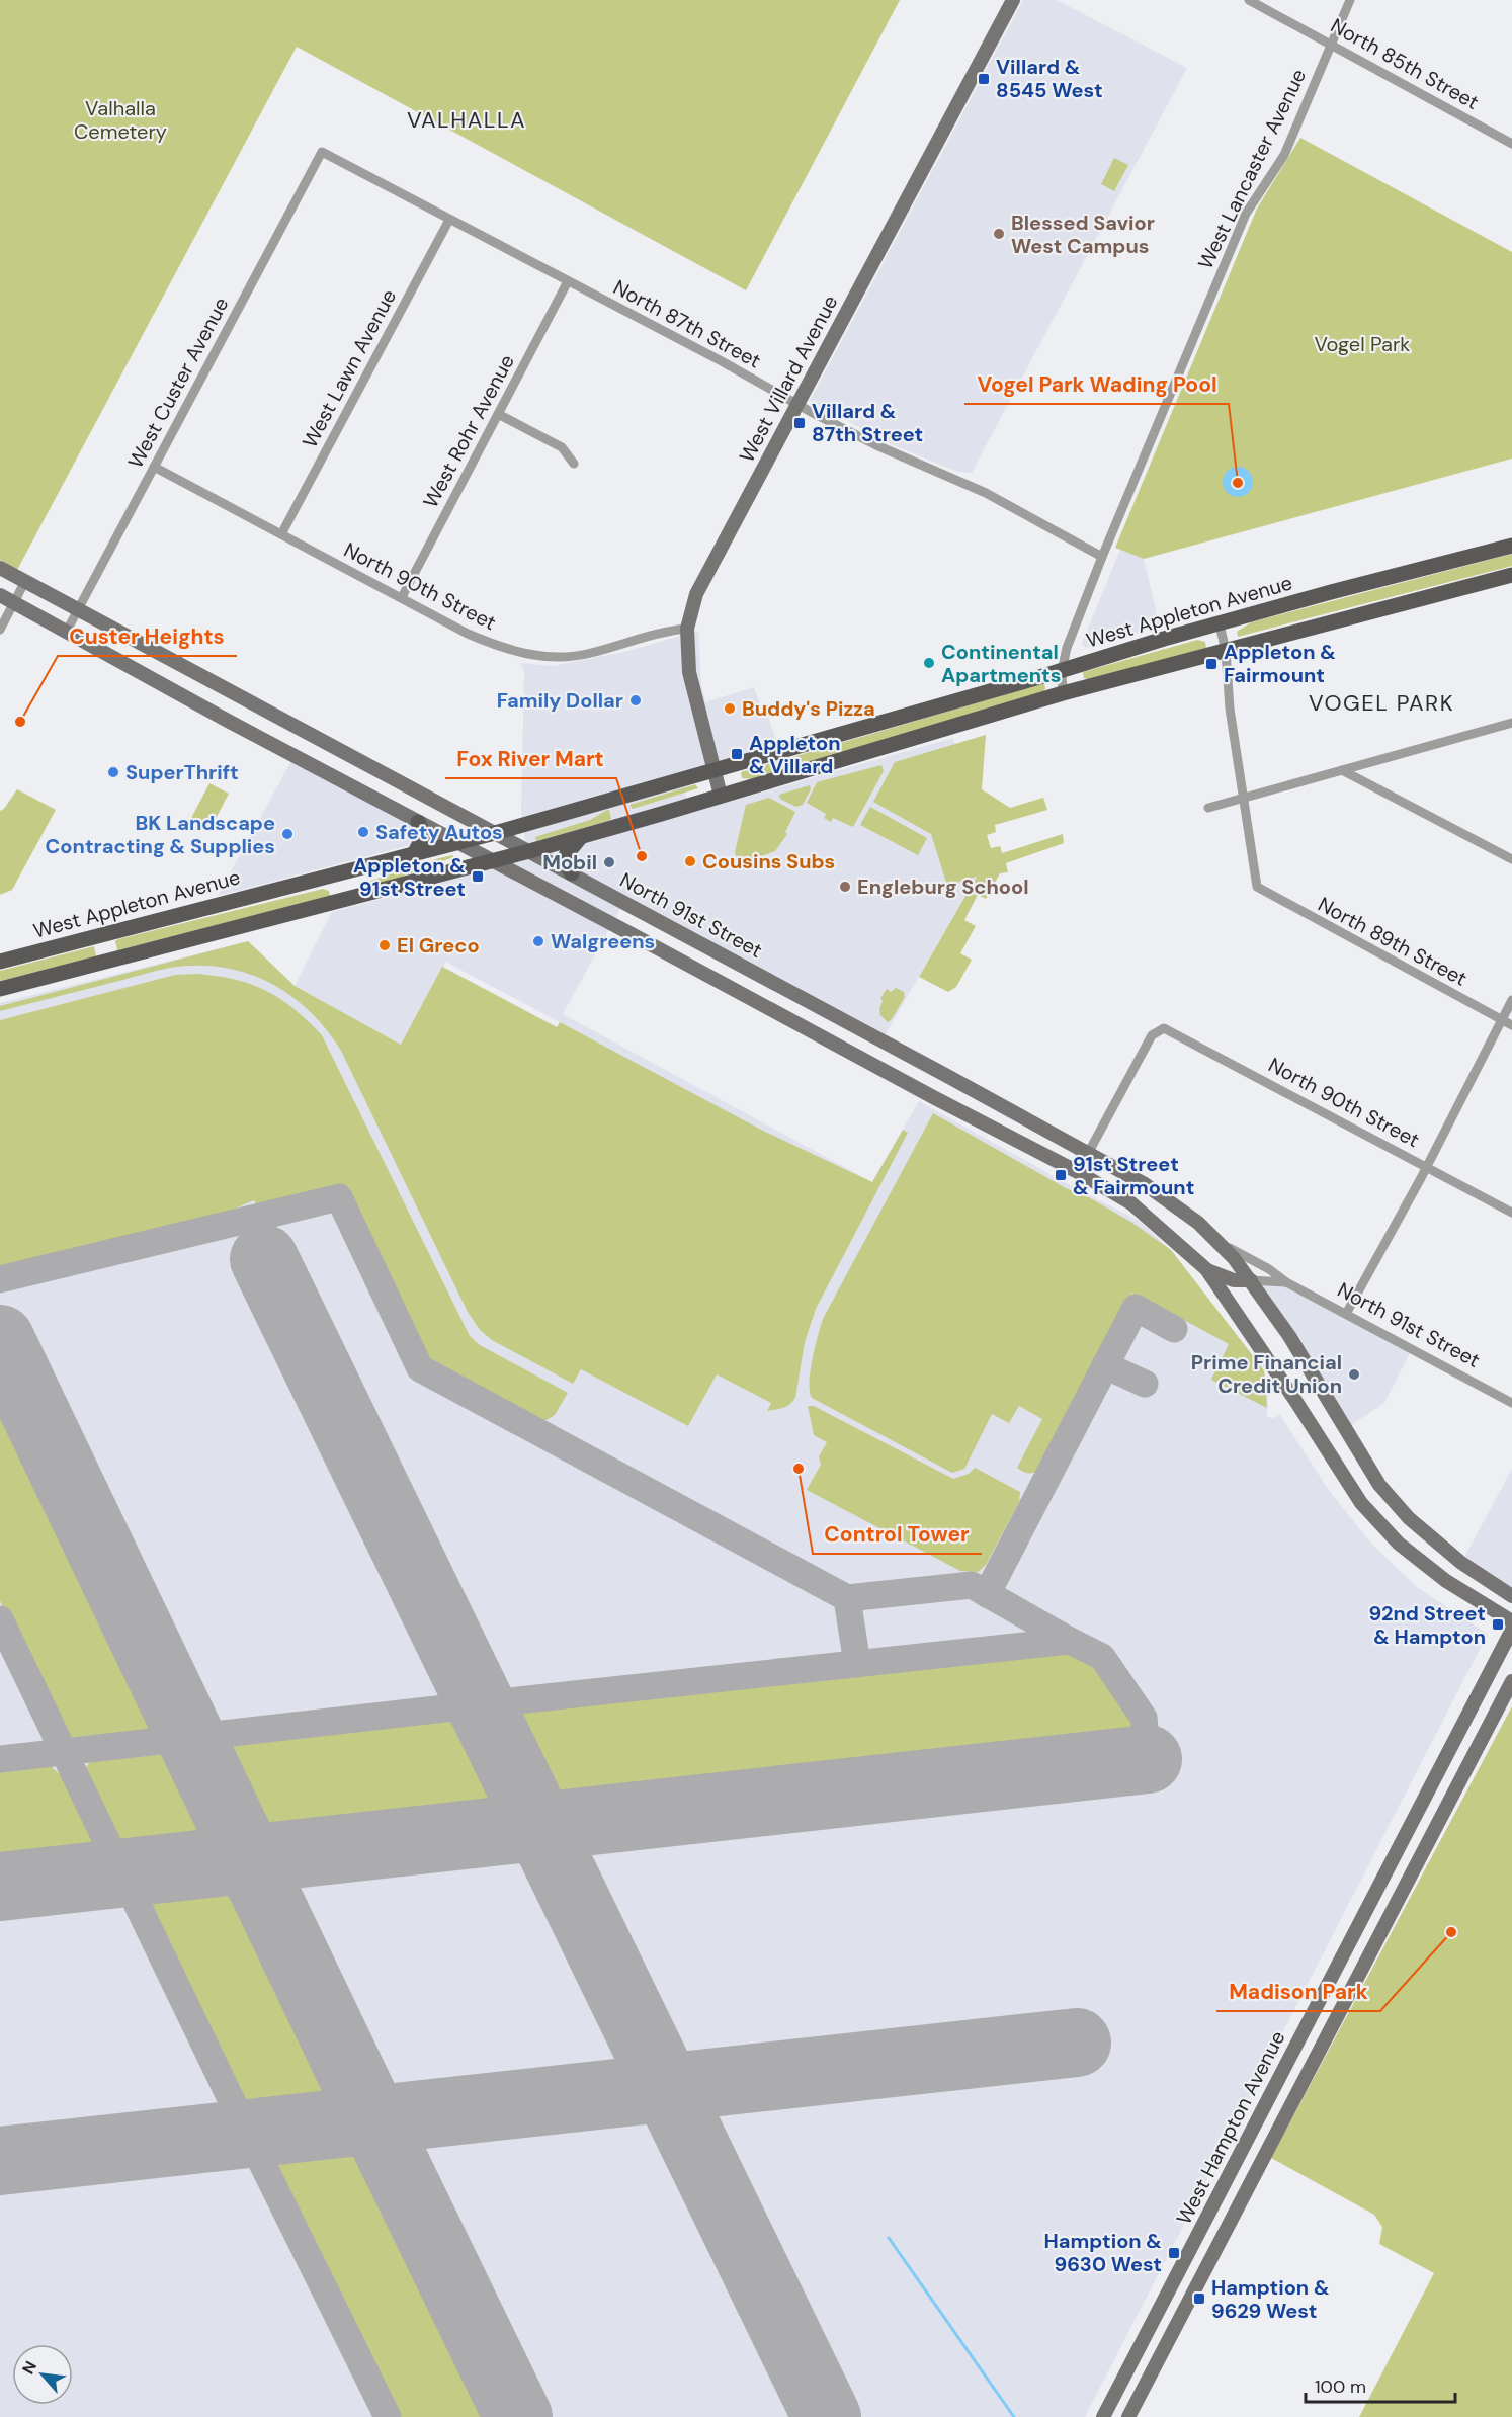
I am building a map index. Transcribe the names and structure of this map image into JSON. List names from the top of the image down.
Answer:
{
  "streets": {
    "main road": [
      "West Villard Avenue",
      "West Appleton Avenue",
      "North 91st Street",
      "West Hampton Avenue"
    ],
    "street": [
      "North 85th Street",
      "West Lancaster Avenue",
      "North 87th Street",
      "West Lawn Avenue",
      "West Custer Avenue",
      "West Rohr Avenue",
      "North 90th Street",
      "North 89th Street"
    ]
  },
  "crossings": [
    ["North 85th Street", "West Lancaster Avenue"],
    ["West Lancaster Avenue", "North 87th Street"],
    ["West Lancaster Avenue", "West Appleton Avenue"],
    ["North 87th Street", "West Lawn Avenue"],
    ["North 87th Street", "West Villard Avenue"],
    ["North 87th Street", "West Custer Avenue"],
    ["North 87th Street", "West Rohr Avenue"],
    ["West Lawn Avenue", "North 90th Street"],
    ["West Villard Avenue", "North 90th Street"],
    ["West Villard Avenue", "West Appleton Avenue"],
    ["West Custer Avenue", "North 90th Street"],
    ["West Custer Avenue", "North 91st Street"],
    ["West Rohr Avenue", "North 90th Street"],
    ["North 90th Street", "North 91st Street"],
    ["West Appleton Avenue", "North 91st Street"]
  ],
  "districts": ["VALHALLA", "VOGEL PARK"],
  "parks": ["Valhalla Cemetery", "Vogel Park"],
  "places": {
    "transit": [
      "Villard & 8545 West",
      "Villard & 87th Street",
      "Appleton & Fairmount",
      "Appleton & Villard",
      "Appleton & 91st Street",
      "91st Street & Fairmount",
      "92nd Street & Hampton",
      "Hamption & 9630 West",
      "Hamption & 9629 West"
    ],
    "other": [
      "Blessed Savior West Campus",
      "Vogel Park Wading Pool",
      "Continental Apartments",
      "Family Dollar",
      "Buddy's Pizza",
      "Custer Heights",
      "SuperThrift",
      "Safety Autos",
      "BK Landscape Contracting & Supplies",
      "Fox River Mart",
      "Cousins Subs",
      "Mobil",
      "Engleburg School",
      "Walgreens",
      "El Greco",
      "Prime Financial Credit Union",
      "Control Tower",
      "Madison Park"
    ]
  },
  "scale_bar": "100 m",
  "north": "top left"
}
